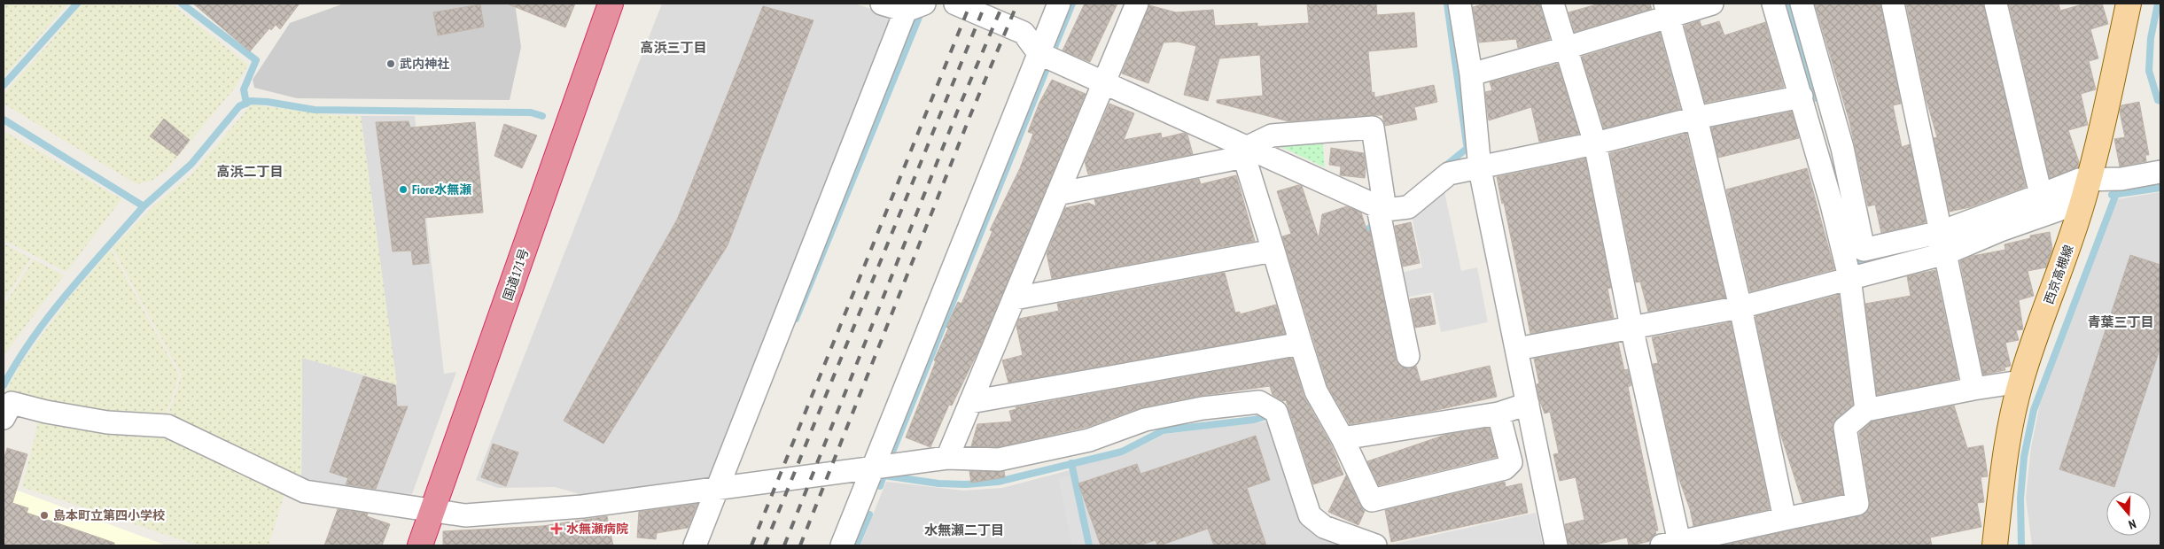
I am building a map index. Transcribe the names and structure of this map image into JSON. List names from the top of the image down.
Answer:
{
  "streets": {
    "highway": ["国道171号"],
    "main road": ["西京高槻線"]
  },
  "districts": [
    "高浜三丁目",
    "高浜二丁目",
    "青葉三丁目",
    "水無瀬二丁目"
  ],
  "places": {
    "other": ["武内神社", "Fiore水無瀬", "島本町立第四小学校"],
    "health": ["水無瀬病院"]
  },
  "north": "bottom"
}
